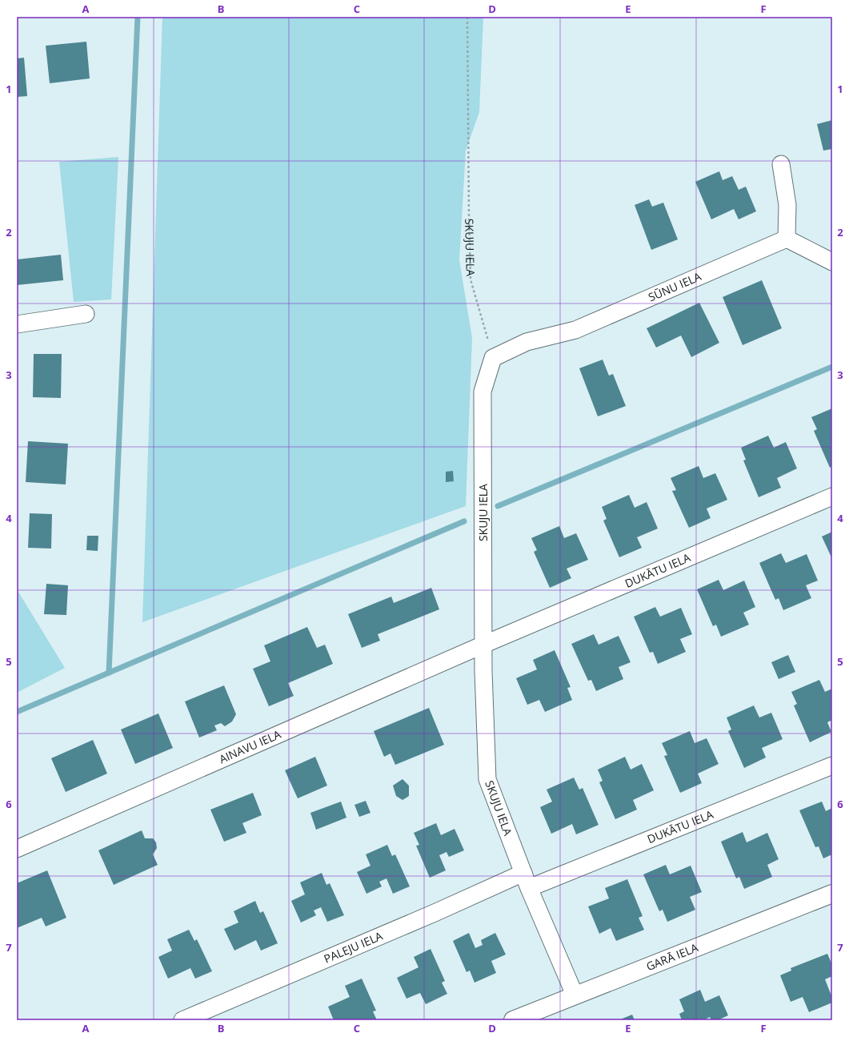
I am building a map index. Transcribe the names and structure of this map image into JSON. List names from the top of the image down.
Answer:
{
  "streets": {
    "street": [
      "SKUJU IELA",
      "SŪNU IELA",
      "DUKĀTU IELA",
      "AINAVU IELA",
      "PALEJU IELA",
      "GARĀ IELA"
    ]
  },
  "crossings": [
    ["SKUJU IELA", "SŪNU IELA"],
    ["SKUJU IELA", "DUKĀTU IELA"],
    ["SKUJU IELA", "AINAVU IELA"],
    ["SKUJU IELA", "PALEJU IELA"],
    ["SKUJU IELA", "GARĀ IELA"],
    ["DUKĀTU IELA", "AINAVU IELA"],
    ["DUKĀTU IELA", "PALEJU IELA"]
  ],
  "grid": {
    "columns": [
      "A",
      "B",
      "C",
      "D",
      "E",
      "F"
    ],
    "rows": [
      "1",
      "2",
      "3",
      "4",
      "5",
      "6",
      "7"
    ]
  }
}
